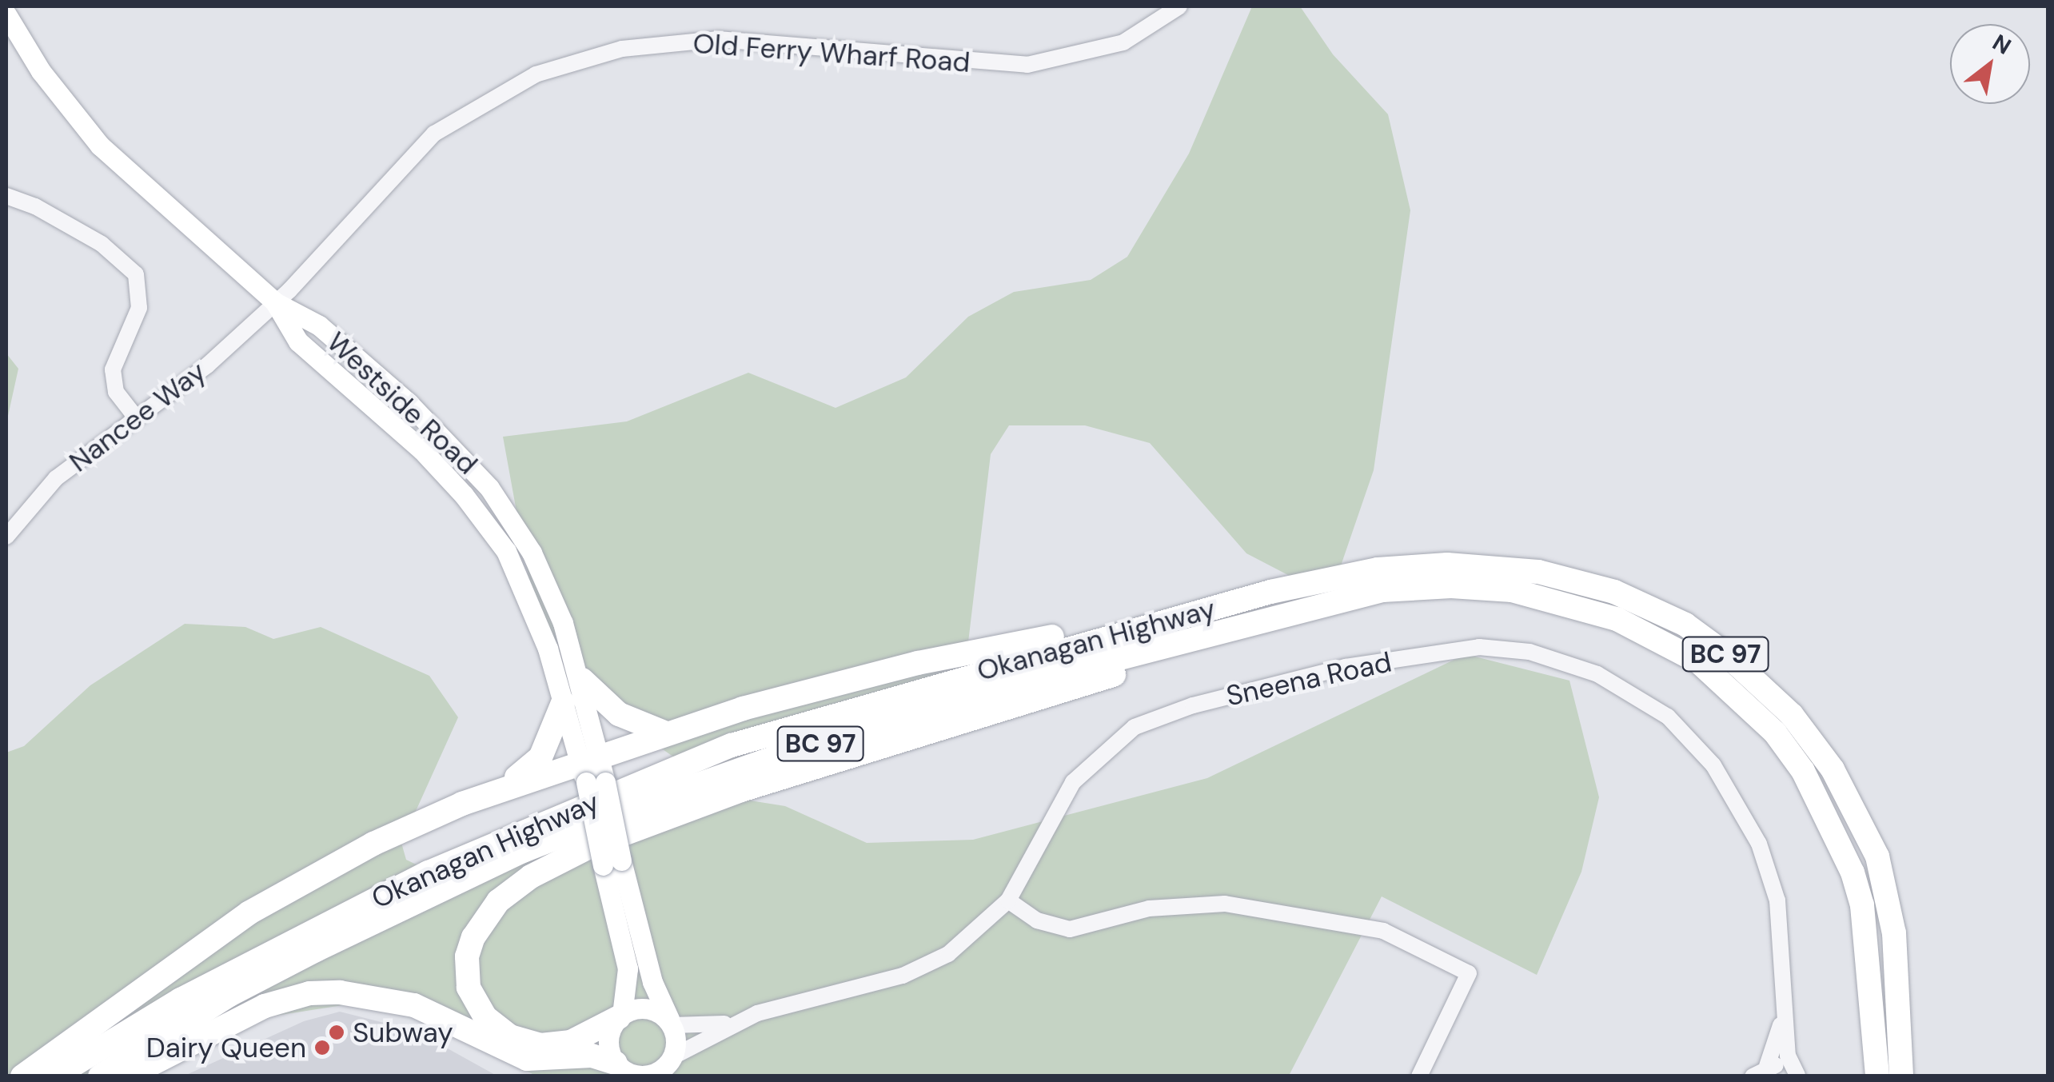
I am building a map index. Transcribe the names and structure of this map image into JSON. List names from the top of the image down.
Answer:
{
  "streets": {
    "highway": ["Okanagan Highway", "BC 97"],
    "main road": ["Westside Road"],
    "street": ["Old Ferry Wharf Road", "Nancee Way", "Sneena Road"]
  },
  "crossings": [
    ["Old Ferry Wharf Road", "Westside Road"],
    ["Old Ferry Wharf Road", "Nancee Way"],
    ["Westside Road", "Nancee Way"],
    ["Westside Road", "Sneena Road"]
  ],
  "places": ["Subway", "Dairy Queen"],
  "north": "top right"
}
